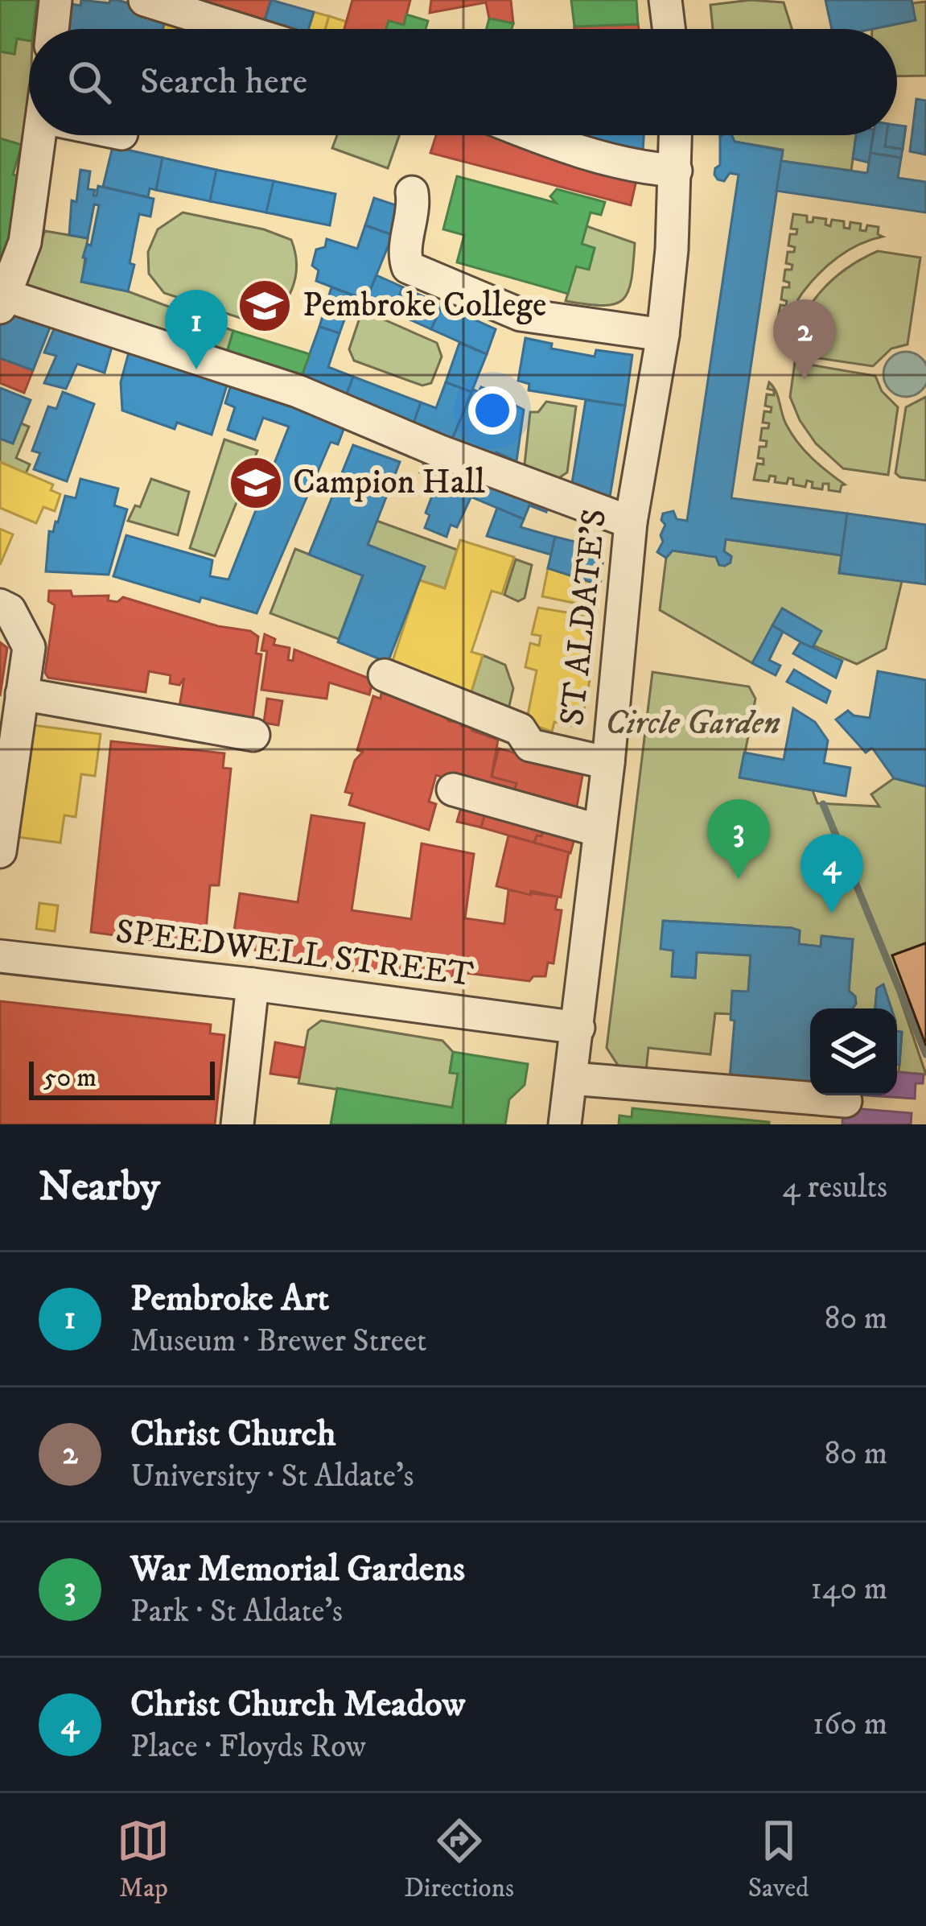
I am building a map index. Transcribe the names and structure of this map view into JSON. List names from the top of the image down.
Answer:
{
  "streets": {
    "street": ["ST ALDATE'S", "SPEEDWELL STREET"]
  },
  "crossings": [
    ["ST ALDATE'S", "SPEEDWELL STREET"]
  ],
  "parks": ["Circle Garden"],
  "places": {
    "school or university": ["Pembroke College", "Campion Hall"]
  },
  "scale_bar": "50 m",
  "page": {
    "search": "Search here",
    "pins": [
      "1",
      "2",
      "3",
      "4"
    ],
    "scale": "50 m",
    "heading": ["Nearby", "4 results"],
    "list": [
      {
        "mark": "1",
        "name": "Pembroke Art",
        "note": "Museum · Brewer Street",
        "value": "80 m"
      },
      {
        "mark": "2",
        "name": "Christ Church",
        "note": "University · St Aldate's",
        "value": "80 m"
      },
      {
        "mark": "3",
        "name": "War Memorial Gardens",
        "note": "Park · St Aldate's",
        "value": "140 m"
      },
      {
        "mark": "4",
        "name": "Christ Church Meadow",
        "note": "Place · Floyds Row",
        "value": "160 m"
      }
    ],
    "nav": ["Map", "Directions", "Saved"]
  }
}
